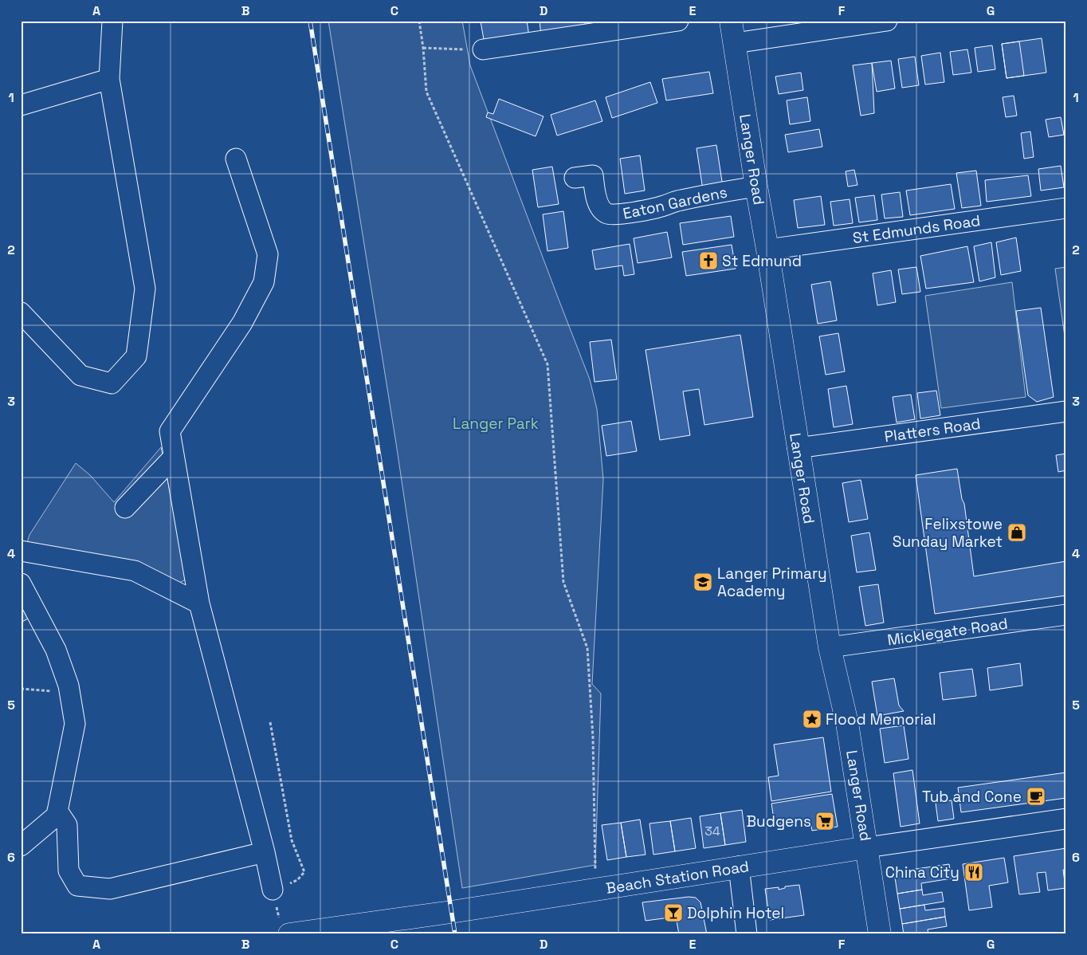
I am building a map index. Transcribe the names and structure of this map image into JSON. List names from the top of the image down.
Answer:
{
  "streets": {
    "main road": ["Langer Road", "Beach Station Road"],
    "street": [
      "Eaton Gardens",
      "St Edmunds Road",
      "Platters Road",
      "Micklegate Road"
    ]
  },
  "crossings": [
    ["Langer Road", "Eaton Gardens"],
    ["Langer Road", "St Edmunds Road"],
    ["Langer Road", "Platters Road"],
    ["Langer Road", "Micklegate Road"],
    ["Langer Road", "Beach Station Road"]
  ],
  "parks": ["Langer Park"],
  "places": {
    "church": ["St Edmund"],
    "shop": ["Felixstowe Sunday Market"],
    "school or university": ["Langer Primary Academy"],
    "place": ["Flood Memorial"],
    "cafe": ["Tub and Cone"],
    "supermarket": ["Budgens"],
    "restaurant": ["China City"],
    "bar": ["Dolphin Hotel"]
  },
  "house_numbers": ["34"],
  "grid": {
    "columns": [
      "A",
      "B",
      "C",
      "D",
      "E",
      "F",
      "G"
    ],
    "rows": [
      "1",
      "2",
      "3",
      "4",
      "5",
      "6"
    ]
  }
}
